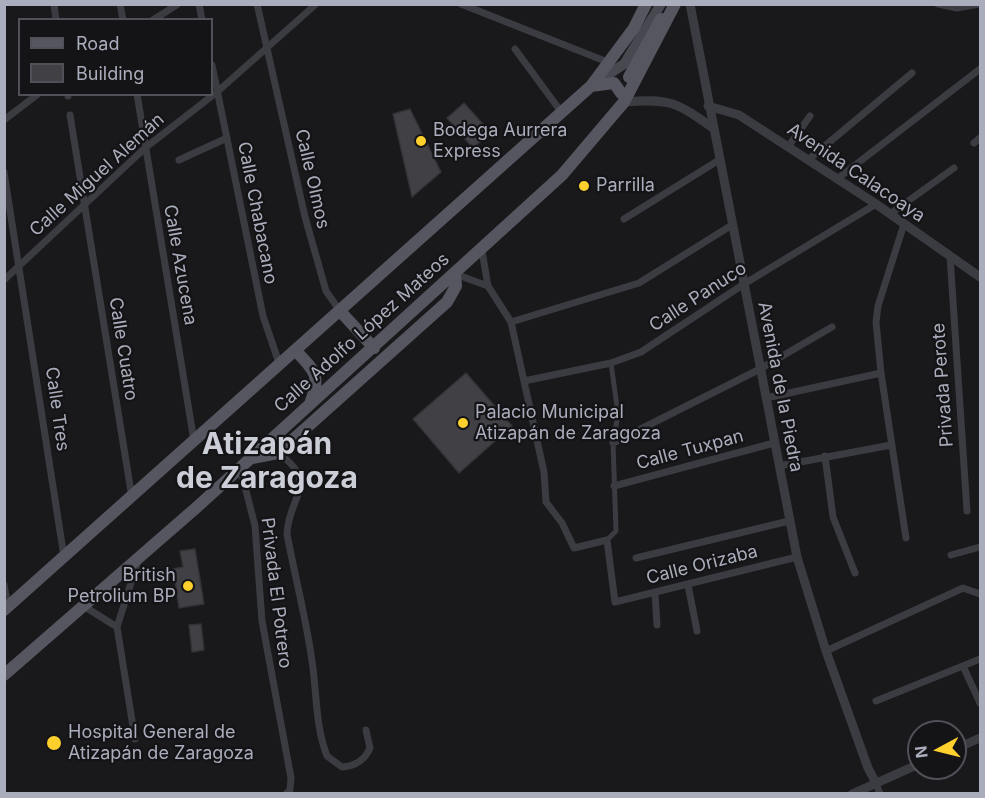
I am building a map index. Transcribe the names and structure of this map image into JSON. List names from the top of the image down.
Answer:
{
  "streets": {
    "main road": ["Calle Adolfo López Mateos"],
    "street": [
      "Avenida Calacoaya",
      "Calle Miguel Alemán",
      "Calle Olmos",
      "Calle Chabacano",
      "Calle Azucena",
      "Calle Panuco",
      "Calle Cuatro",
      "Privada Perote",
      "Avenida de la Piedra",
      "Calle Tres",
      "Calle Tuxpan",
      "Calle Orizaba",
      "Privada El Potrero"
    ]
  },
  "crossings": [
    ["Avenida Calacoaya", "Calle Panuco"],
    ["Avenida Calacoaya", "Privada Perote"],
    ["Avenida Calacoaya", "Avenida de la Piedra"],
    ["Calle Miguel Alemán", "Calle Olmos"],
    ["Calle Miguel Alemán", "Calle Chabacano"],
    ["Calle Miguel Alemán", "Calle Azucena"],
    ["Calle Miguel Alemán", "Calle Cuatro"],
    ["Calle Miguel Alemán", "Calle Tres"],
    ["Calle Olmos", "Calle Adolfo López Mateos"],
    ["Calle Chabacano", "Calle Adolfo López Mateos"],
    ["Calle Azucena", "Calle Adolfo López Mateos"],
    ["Calle Panuco", "Avenida de la Piedra"],
    ["Calle Adolfo López Mateos", "Calle Cuatro"],
    ["Calle Adolfo López Mateos", "Calle Tres"],
    ["Calle Adolfo López Mateos", "Privada El Potrero"],
    ["Avenida de la Piedra", "Calle Tuxpan"],
    ["Avenida de la Piedra", "Calle Orizaba"]
  ],
  "districts": ["Atizapán de Zaragoza"],
  "places": [
    "Bodega Aurrera Express",
    "Parrilla",
    "Palacio Municipal Atizapán de Zaragoza",
    "British Petrolium BP",
    "Hospital General de Atizapán de Zaragoza"
  ],
  "legend": ["Road", "Building"],
  "north": "left"
}
